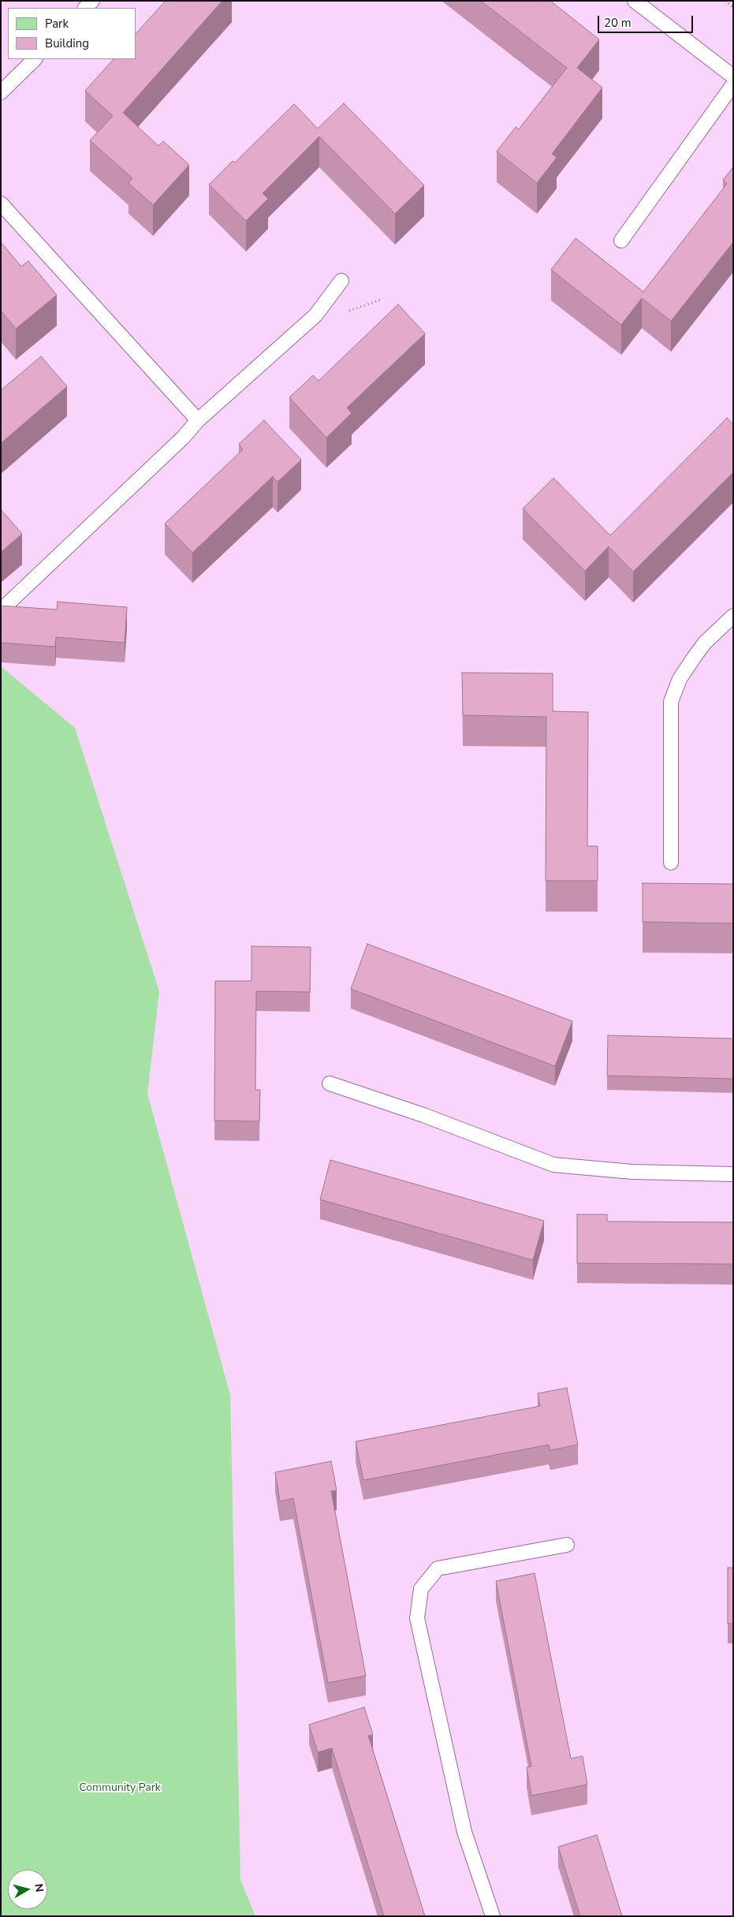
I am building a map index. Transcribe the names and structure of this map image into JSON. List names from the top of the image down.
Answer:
{
  "parks": ["Community Park"],
  "legend": ["Park", "Building"],
  "scale_bar": "20 m",
  "north": "right"
}
